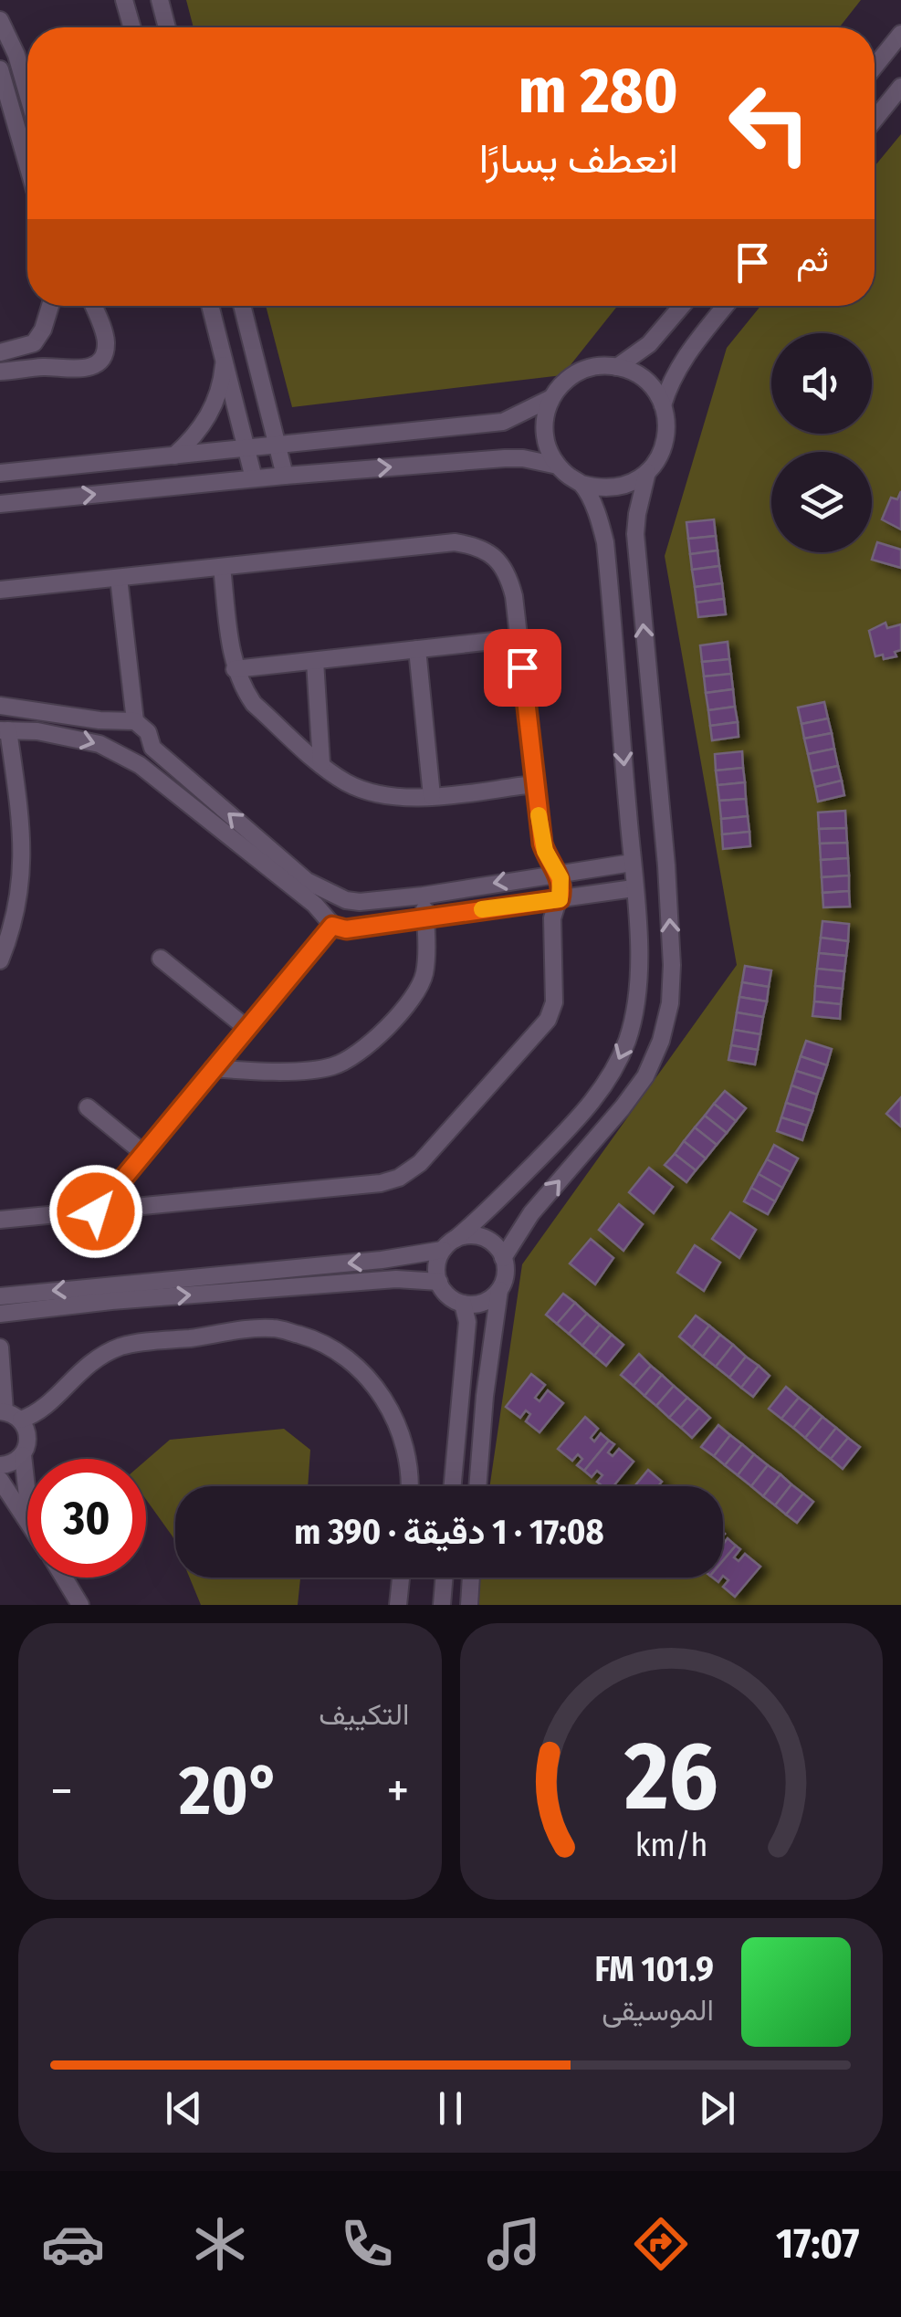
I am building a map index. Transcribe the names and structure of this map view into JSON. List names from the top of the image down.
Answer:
{
  "page": {
    "turn": ["280 m", "انعطف يسارًا"],
    "then": "ثم",
    "limit": "30",
    "trip": "17:08 · 1 دقيقة · 390 m",
    "tile": "التكييف",
    "heat": ["−", "20°", "+"],
    "song": ["101.9 FM", "الموسيقى"],
    "tabs": "17:07",
    "gauge": ["26", "km/h"]
  }
}
